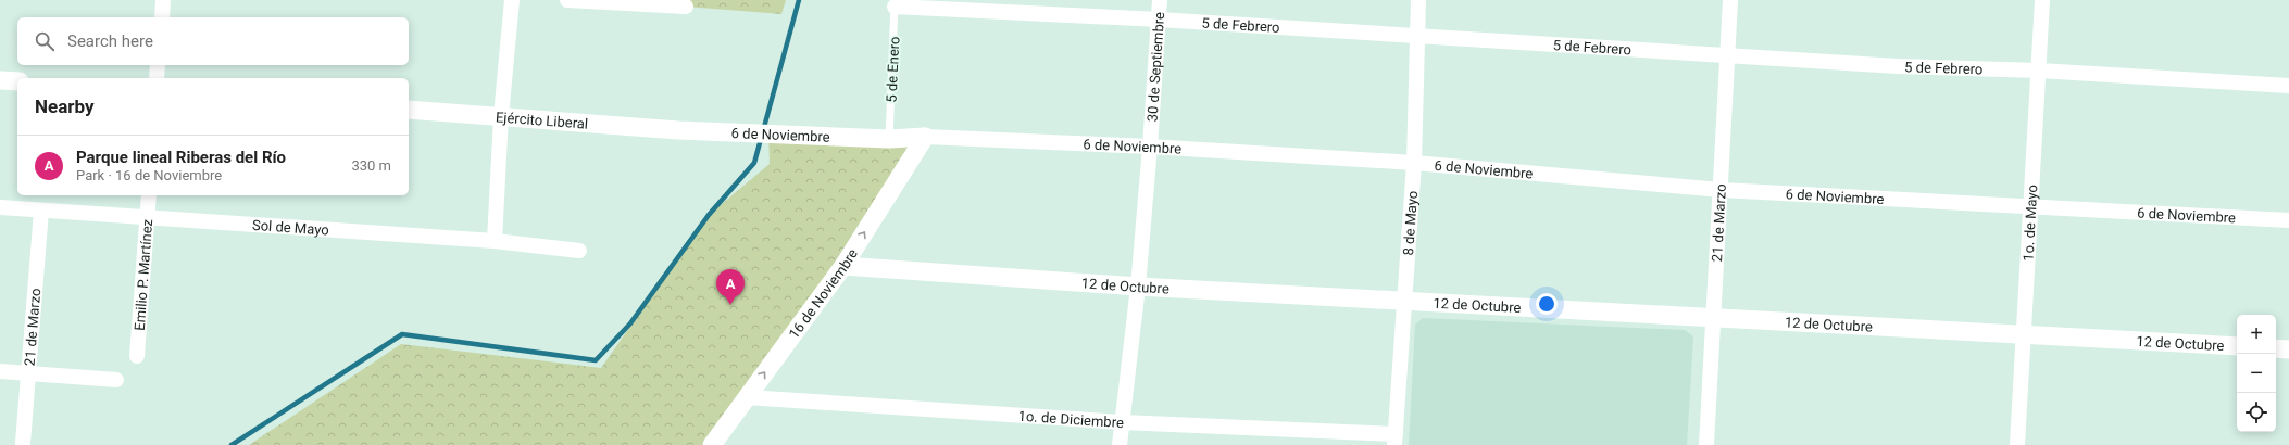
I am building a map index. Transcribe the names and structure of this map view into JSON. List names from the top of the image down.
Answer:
{
  "streets": {
    "street": [
      "5 de Febrero",
      "30 de Septiembre",
      "Ejército Liberal",
      "6 de Noviembre",
      "8 de Mayo",
      "21 de Marzo",
      "1o. de Mayo",
      "Sol de Mayo",
      "Emilio P. Martínez",
      "12 de Octubre",
      "16 de Noviembre",
      "1o. de Diciembre"
    ],
    "lane": ["5 de Enero"]
  },
  "crossings": [
    ["5 de Febrero", "30 de Septiembre"],
    ["5 de Febrero", "5 de Enero"],
    ["5 de Febrero", "8 de Mayo"],
    ["5 de Febrero", "21 de Marzo"],
    ["5 de Febrero", "1o. de Mayo"],
    ["30 de Septiembre", "6 de Noviembre"],
    ["30 de Septiembre", "12 de Octubre"],
    ["30 de Septiembre", "1o. de Diciembre"],
    ["5 de Enero", "6 de Noviembre"],
    ["Ejército Liberal", "6 de Noviembre"],
    ["6 de Noviembre", "8 de Mayo"],
    ["6 de Noviembre", "21 de Marzo"],
    ["6 de Noviembre", "1o. de Mayo"],
    ["6 de Noviembre", "16 de Noviembre"],
    ["8 de Mayo", "12 de Octubre"],
    ["8 de Mayo", "1o. de Diciembre"],
    ["21 de Marzo", "Sol de Mayo"],
    ["21 de Marzo", "12 de Octubre"],
    ["1o. de Mayo", "12 de Octubre"],
    ["Sol de Mayo", "Emilio P. Martínez"],
    ["12 de Octubre", "16 de Noviembre"],
    ["16 de Noviembre", "1o. de Diciembre"]
  ],
  "one_way": ["16 de Noviembre"],
  "page": {
    "search": "Search here",
    "heading": "Nearby",
    "list": [
      {
        "mark": "A",
        "name": "Parque lineal Riberas del Río",
        "note": "Park · 16 de Noviembre",
        "value": "330 m"
      }
    ],
    "pins": "A",
    "map_buttons": ["+", "−"]
  }
}
